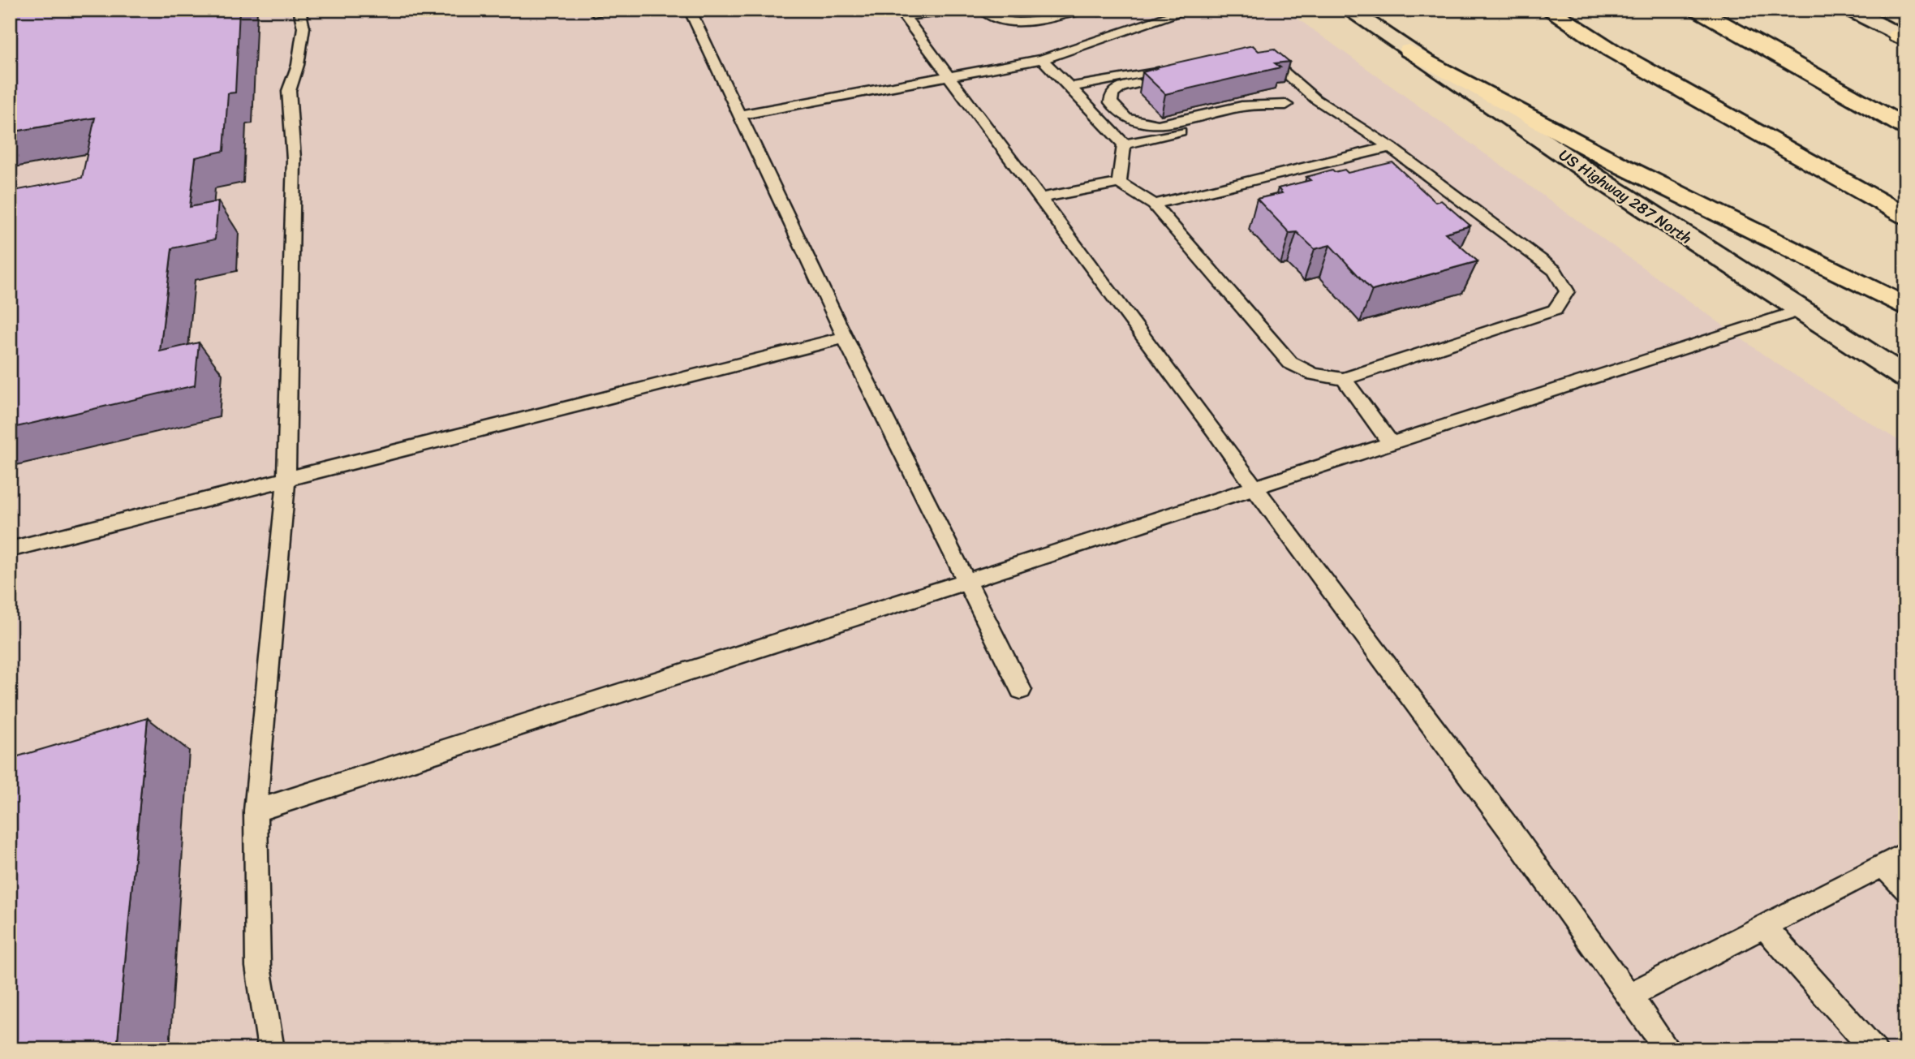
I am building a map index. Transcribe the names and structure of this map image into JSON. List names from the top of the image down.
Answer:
{
  "streets": {
    "main road": ["US Highway 287 North"]
  }
}
